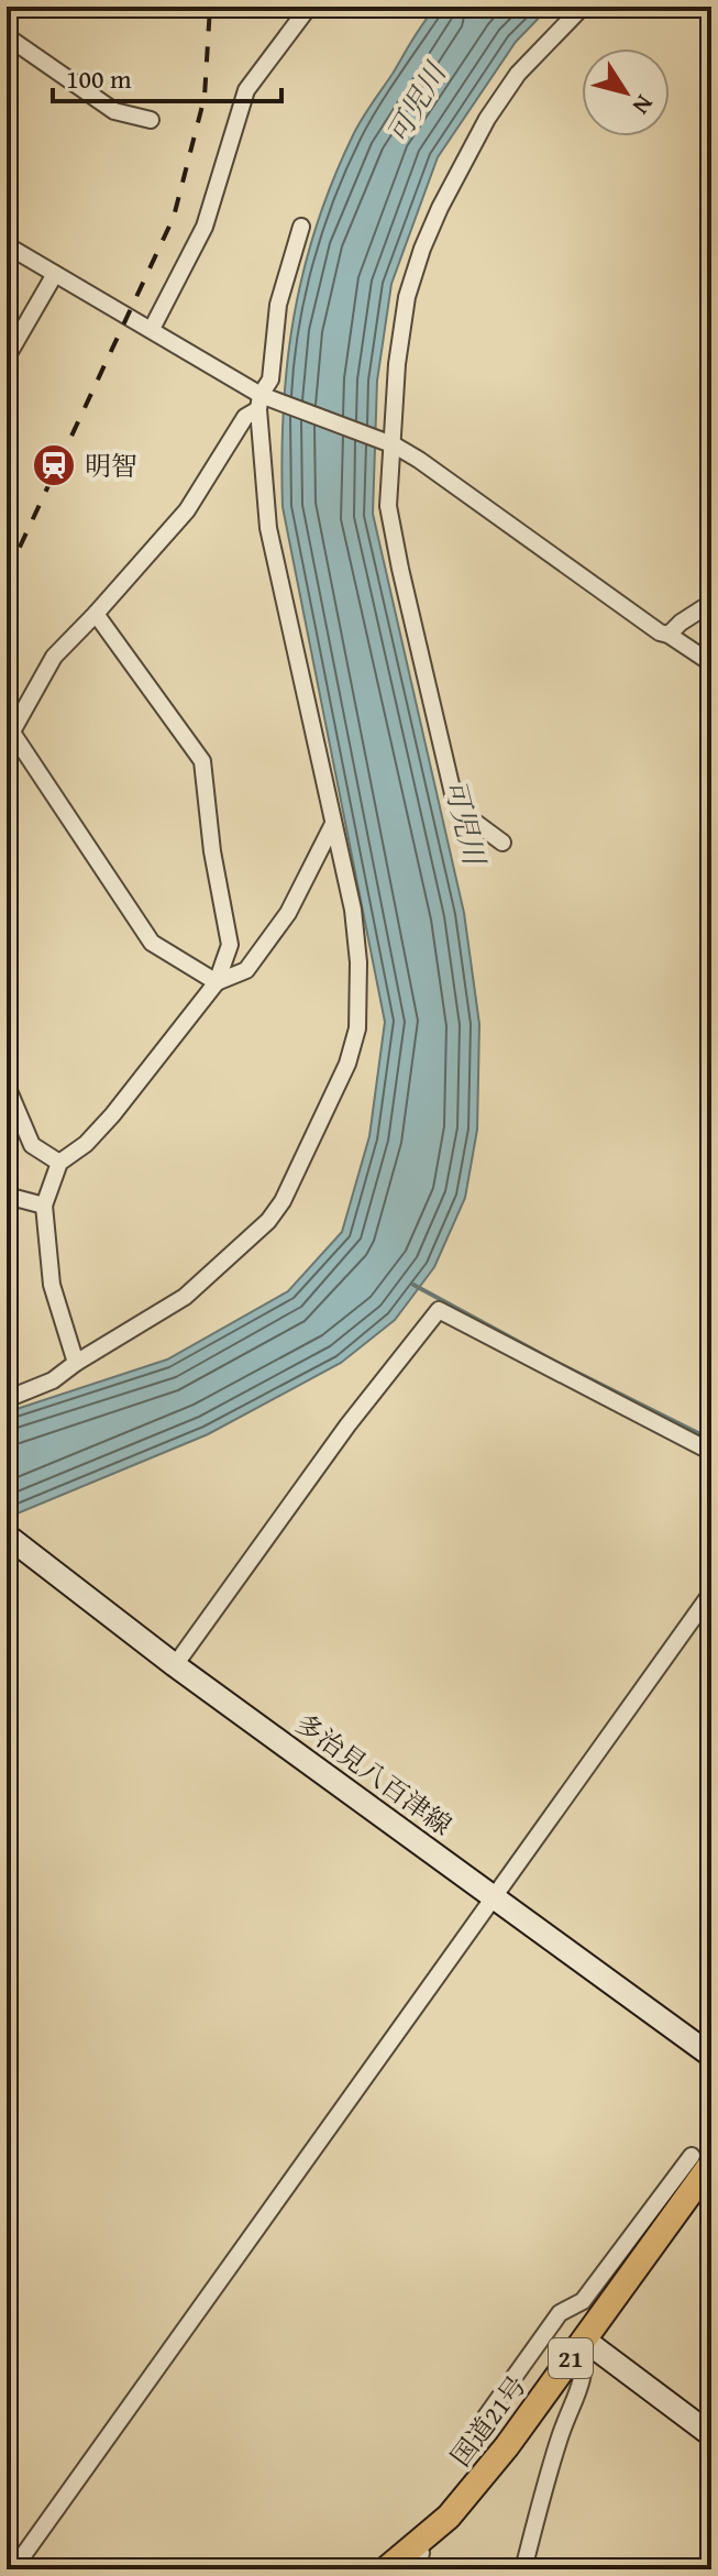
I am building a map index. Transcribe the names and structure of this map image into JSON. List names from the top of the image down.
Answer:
{
  "streets": {
    "highway": ["21", "国道21号"],
    "main road": ["多治見八百津線"]
  },
  "water": ["可児川"],
  "places": {
    "station": ["明智"]
  },
  "scale_bar": "100 m",
  "north": "bottom right"
}
